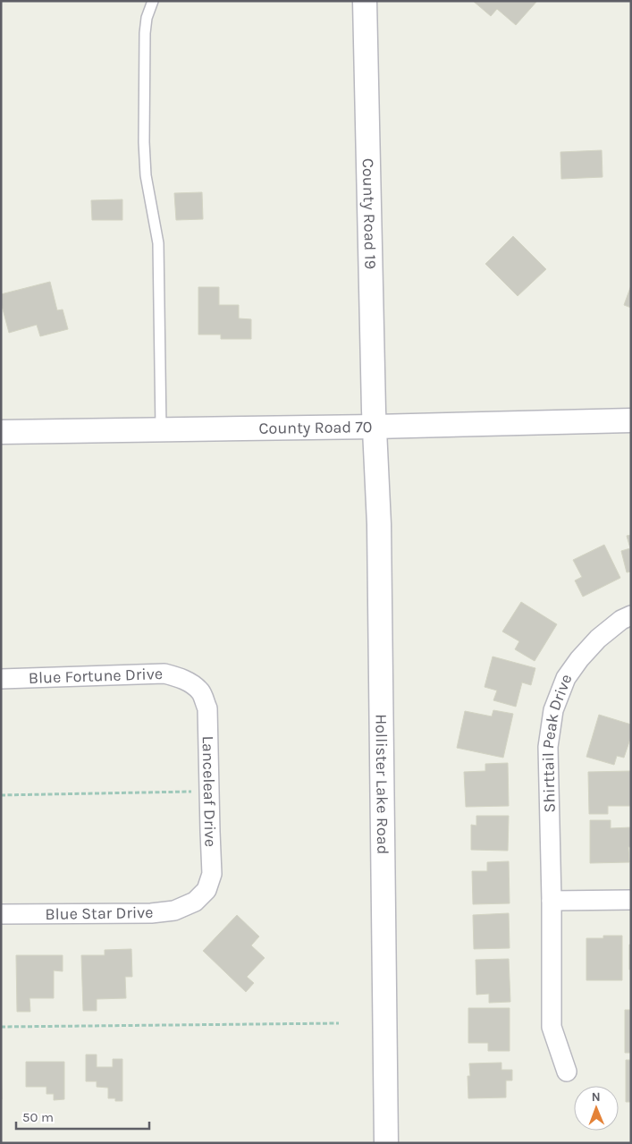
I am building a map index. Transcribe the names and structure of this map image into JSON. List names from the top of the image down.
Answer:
{
  "streets": {
    "street": [
      "County Road 19",
      "County Road 70",
      "Blue Fortune Drive",
      "Shirttail Peak Drive",
      "Hollister Lake Road",
      "Lanceleaf Drive",
      "Blue Star Drive"
    ]
  },
  "crossings": [
    ["County Road 19", "County Road 70"],
    ["County Road 19", "Hollister Lake Road"],
    ["County Road 70", "Hollister Lake Road"],
    ["Blue Fortune Drive", "Lanceleaf Drive"],
    ["Lanceleaf Drive", "Blue Star Drive"]
  ],
  "scale_bar": "50 m",
  "north": "top"
}
